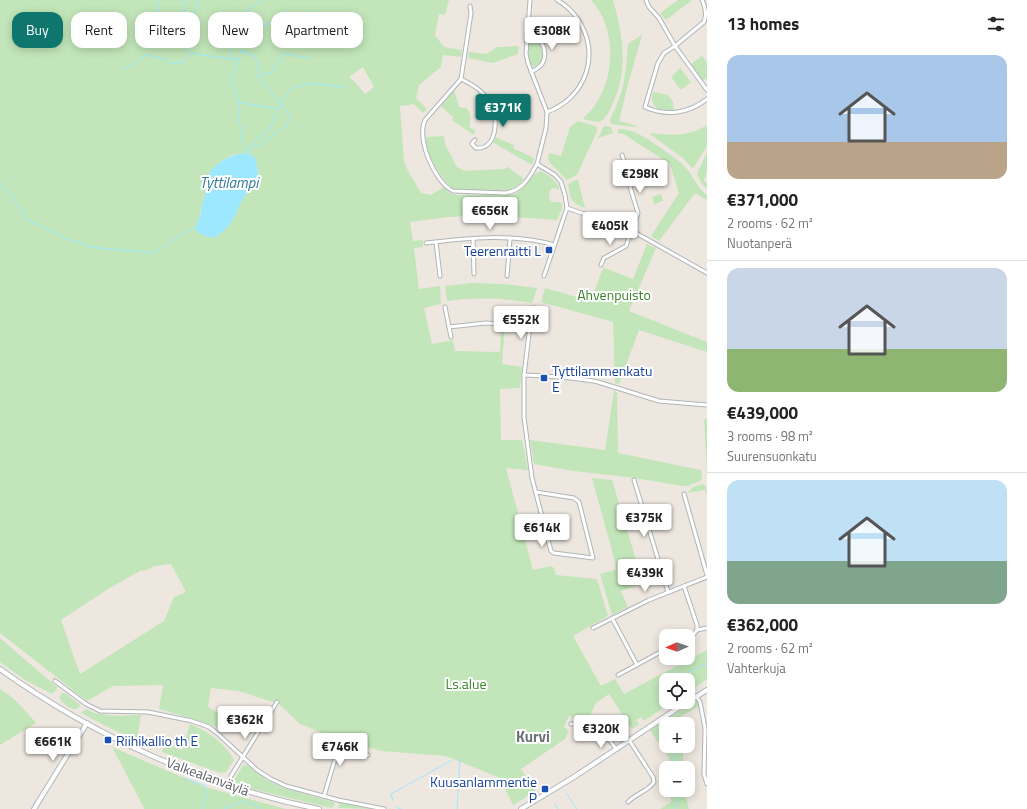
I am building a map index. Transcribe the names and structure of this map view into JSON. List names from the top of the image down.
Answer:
{
  "streets": {
    "main road": ["Valkealanväylä"]
  },
  "districts": ["Kurvi"],
  "water": ["Tyttilampi"],
  "parks": ["Ahvenpuisto", "Ls.alue"],
  "places": {
    "transit": [
      "Teerenraitti L",
      "Tyttilammenkatu E",
      "Riihikallio th E",
      "Kuusanlammentie P"
    ]
  },
  "north": "left",
  "page": {
    "heading": "13 homes",
    "chip": [
      "Buy",
      "Rent",
      "Filters",
      "New",
      "Apartment"
    ],
    "price": [
      "€308K",
      "€371K",
      "€298K",
      "€656K",
      "€405K",
      "€552K",
      "€375K",
      "€614K",
      "€439K",
      "€362K",
      "€320K",
      "€661K",
      "€746K"
    ],
    "list": [
      {
        "name": "€371,000",
        "note": "2 rooms · 62 m² · Nuotanperä"
      },
      {
        "name": "€439,000",
        "note": "3 rooms · 98 m² · Suurensuonkatu"
      },
      {
        "name": "€362,000",
        "note": "2 rooms · 62 m² · Vahterkuja"
      }
    ],
    "map_buttons": ["+", "−"]
  }
}
